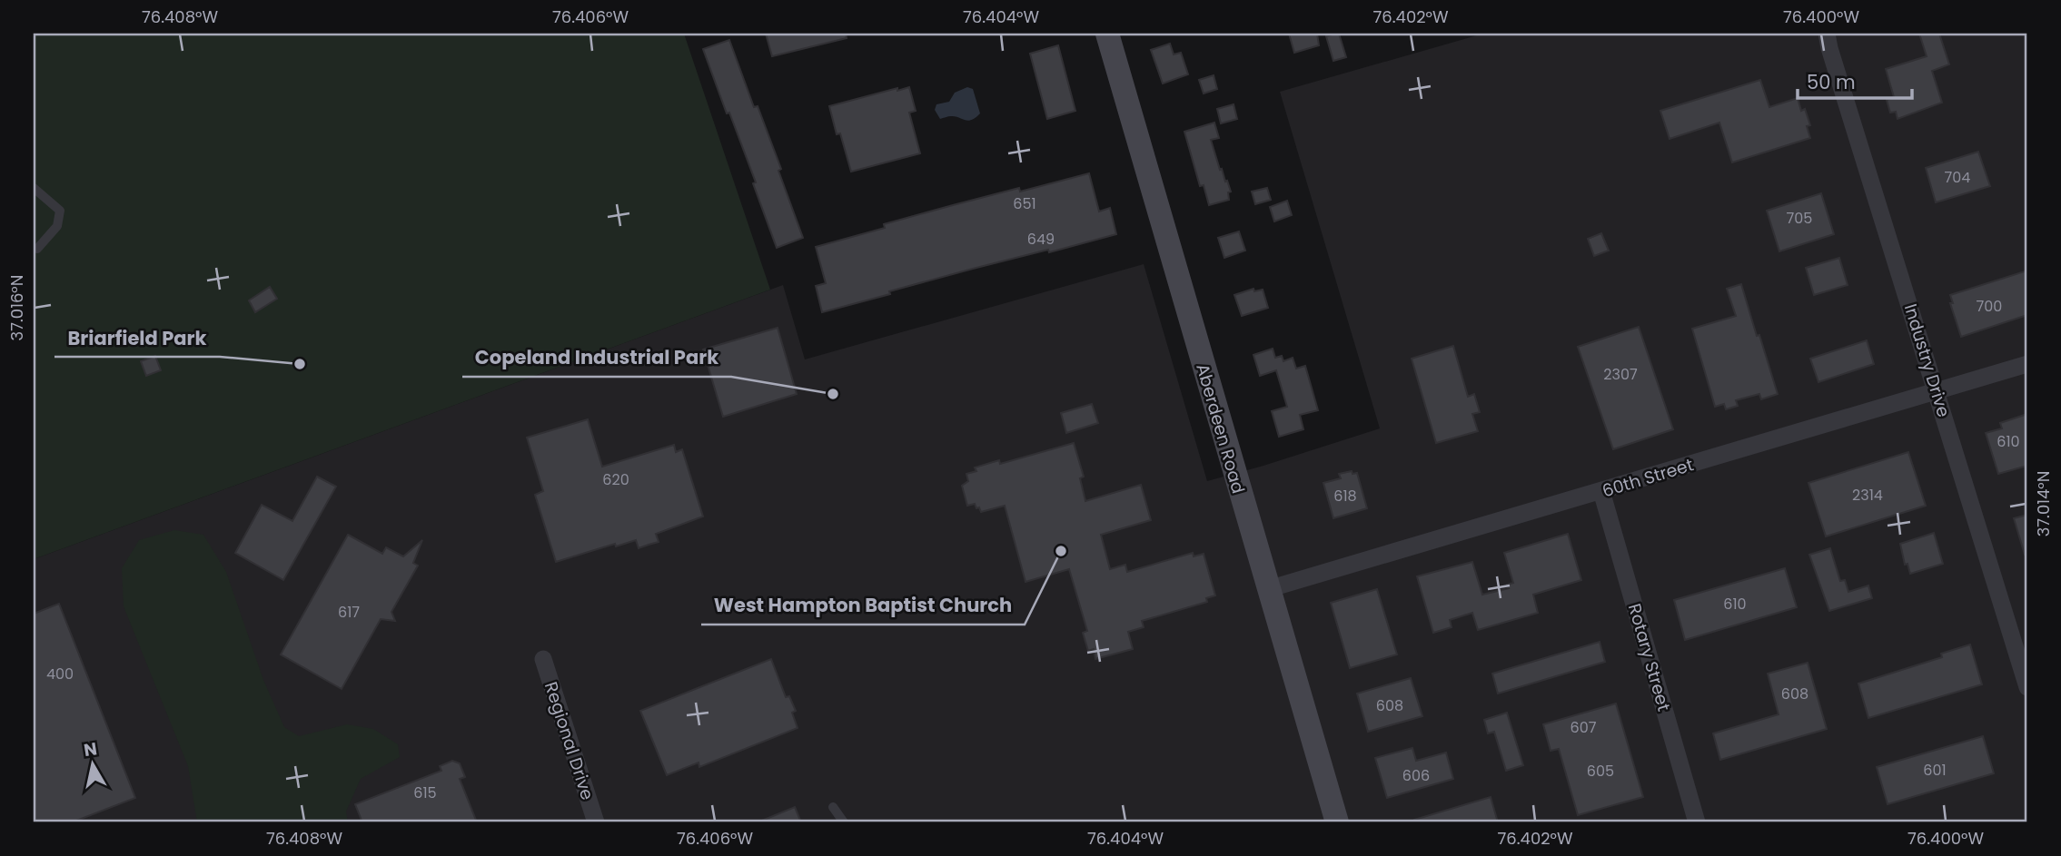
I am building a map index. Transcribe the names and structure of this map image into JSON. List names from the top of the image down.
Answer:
{
  "streets": {
    "main road": ["Aberdeen Road"],
    "street": [
      "Industry Drive",
      "60th Street",
      "Rotary Street",
      "Regional Drive"
    ]
  },
  "crossings": [
    ["Industry Drive", "60th Street"],
    ["Aberdeen Road", "60th Street"],
    ["60th Street", "Rotary Street"]
  ],
  "places": ["Briarfield Park", "Copeland Industrial Park", "West Hampton Baptist Church"],
  "house_numbers": [
    "704",
    "651",
    "705",
    "649",
    "700",
    "2307",
    "610",
    "620",
    "2314",
    "618",
    "610",
    "617",
    "400",
    "608",
    "608",
    "607",
    "601",
    "605",
    "606",
    "615"
  ],
  "scale_bar": "50 m",
  "north": "top",
  "coordinates": [
    "76.408°W",
    "76.406°W",
    "76.404°W",
    "76.402°W",
    "76.400°W",
    "37.016°N",
    "37.014°N"
  ]
}
